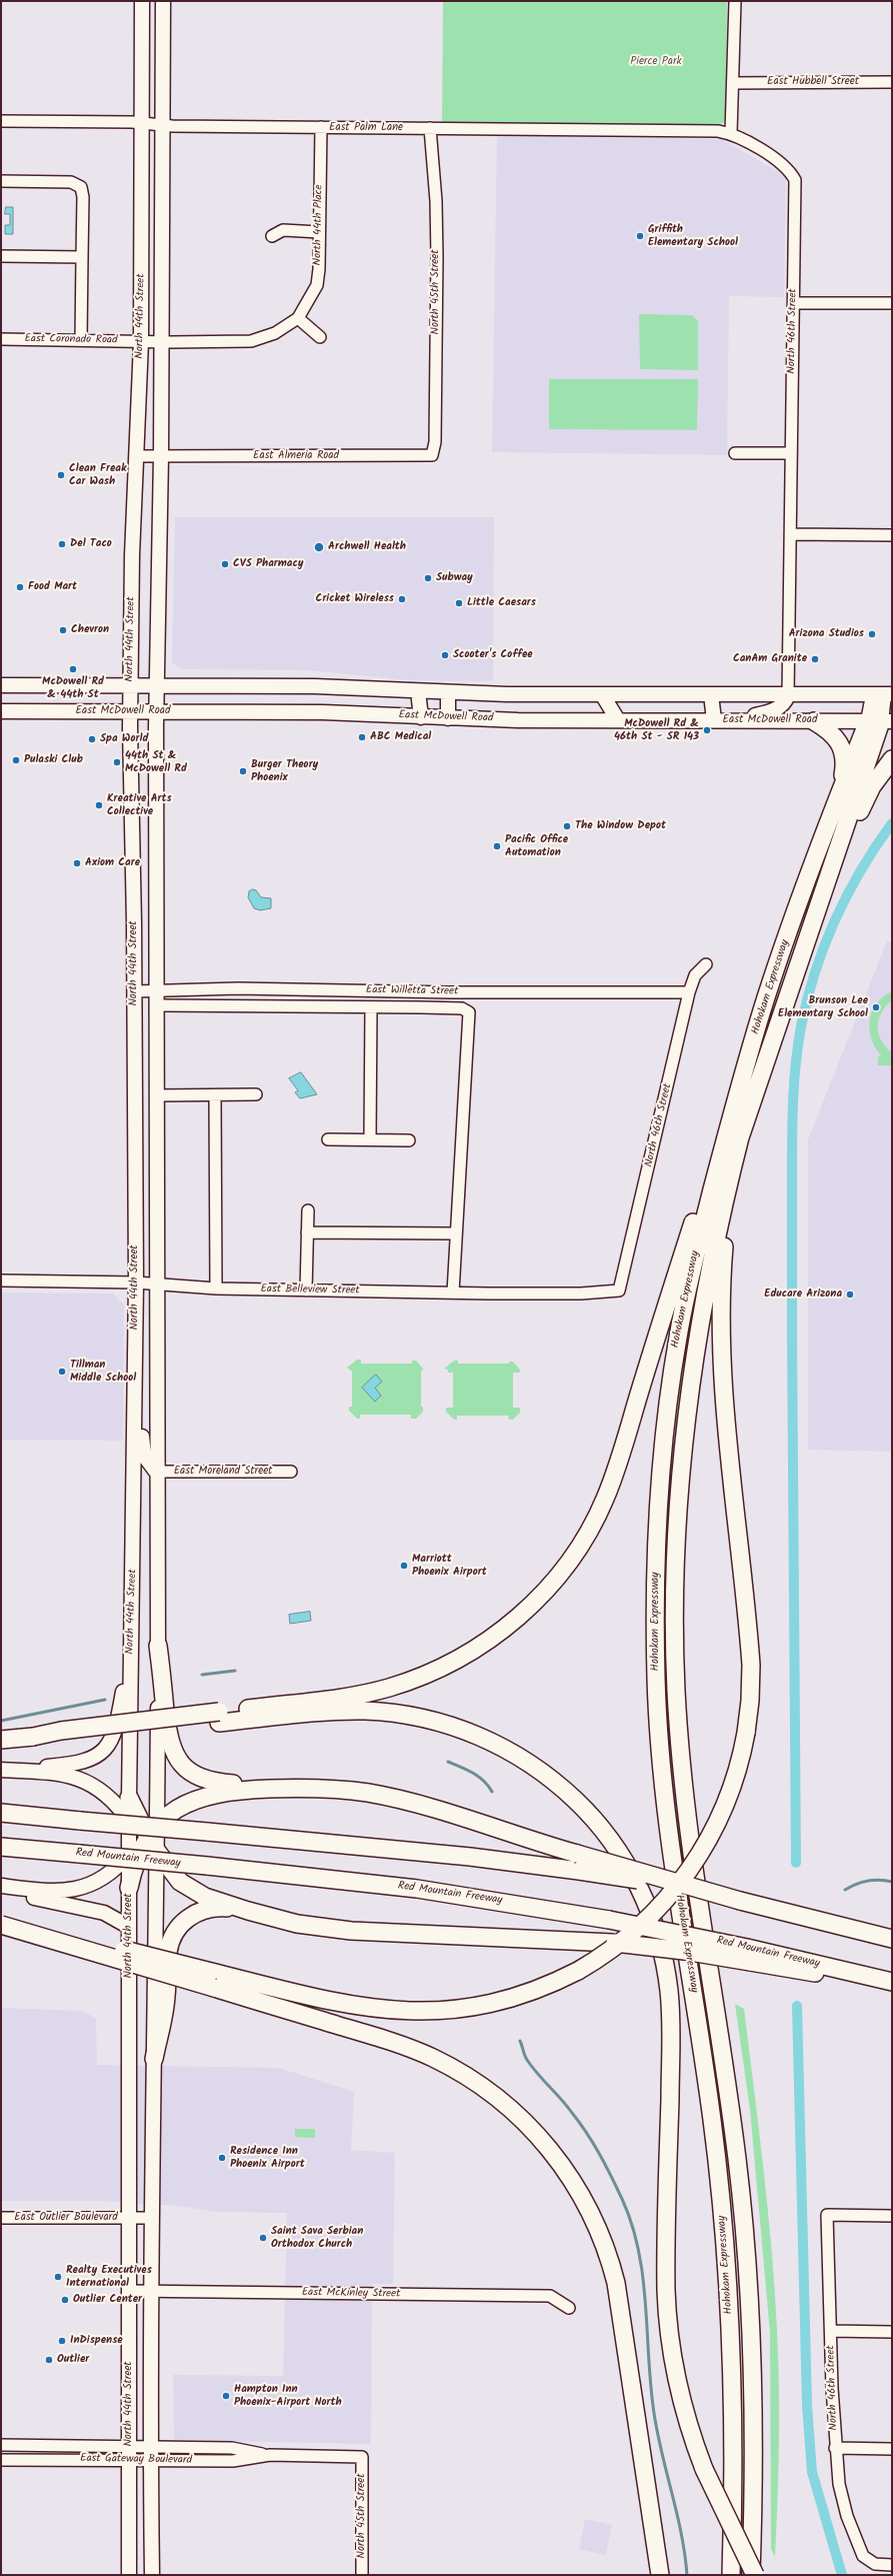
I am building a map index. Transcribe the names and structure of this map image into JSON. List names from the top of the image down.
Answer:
{
  "streets": {
    "highway": ["Hohokam Expressway", "Red Mountain Freeway"],
    "main road": ["North 44th Street", "East McDowell Road"],
    "street": [
      "East Hubbell Street",
      "East Palm Lane",
      "North 44th Place",
      "North 45th Street",
      "North 46th Street",
      "East Coronado Road",
      "East Almeria Road",
      "East Willetta Street",
      "East Belleview Street",
      "East Moreland Street",
      "East Outlier Boulevard",
      "East McKinley Street",
      "East Gateway Boulevard"
    ]
  },
  "crossings": [
    ["East Palm Lane", "North 44th Place"],
    ["East Palm Lane", "North 45th Street"],
    ["East Palm Lane", "North 44th Street"],
    ["East Palm Lane", "North 46th Street"],
    ["North 44th Place", "East Coronado Road"],
    ["North 45th Street", "East Almeria Road"],
    ["North 45th Street", "East Gateway Boulevard"],
    ["North 44th Street", "East Coronado Road"],
    ["North 44th Street", "East Almeria Road"],
    ["North 44th Street", "East McDowell Road"],
    ["North 44th Street", "East Willetta Street"],
    ["North 44th Street", "East Belleview Street"],
    ["North 44th Street", "East Moreland Street"],
    ["North 44th Street", "East Outlier Boulevard"],
    ["North 44th Street", "East McKinley Street"],
    ["North 44th Street", "East Gateway Boulevard"],
    ["North 46th Street", "East Willetta Street"],
    ["North 46th Street", "East Belleview Street"],
    ["East McDowell Road", "Hohokam Expressway"]
  ],
  "parks": ["Pierce Park"],
  "places": [
    "Griffith Elementary School",
    "Clean Freak Car Wash",
    "Del Taco",
    "Archwell Health",
    "CVS Pharmacy",
    "Subway",
    "Food Mart",
    "Cricket Wireless",
    "Little Caesars",
    "Chevron",
    "Arizona Studios",
    "Scooter's Coffee",
    "CanAm Granite",
    "McDowell Rd & 44th St",
    "McDowell Rd & 46th St - SR 143",
    "ABC Medical",
    "Spa World",
    "Pulaski Club",
    "44th St & McDowell Rd",
    "Burger Theory Phoenix",
    "Kreative Arts Collective",
    "The Window Depot",
    "Pacific Office Automation",
    "Axiom Care",
    "Brunson Lee Elementary School",
    "Educare Arizona",
    "Tillman Middle School",
    "Marriott Phoenix Airport",
    "Residence Inn Phoenix Airport",
    "Saint Sava Serbian Orthodox Church",
    "Realty Executives International",
    "Outlier Center",
    "InDispense",
    "Outlier",
    "Hampton Inn Phoenix-Airport North"
  ]
}
